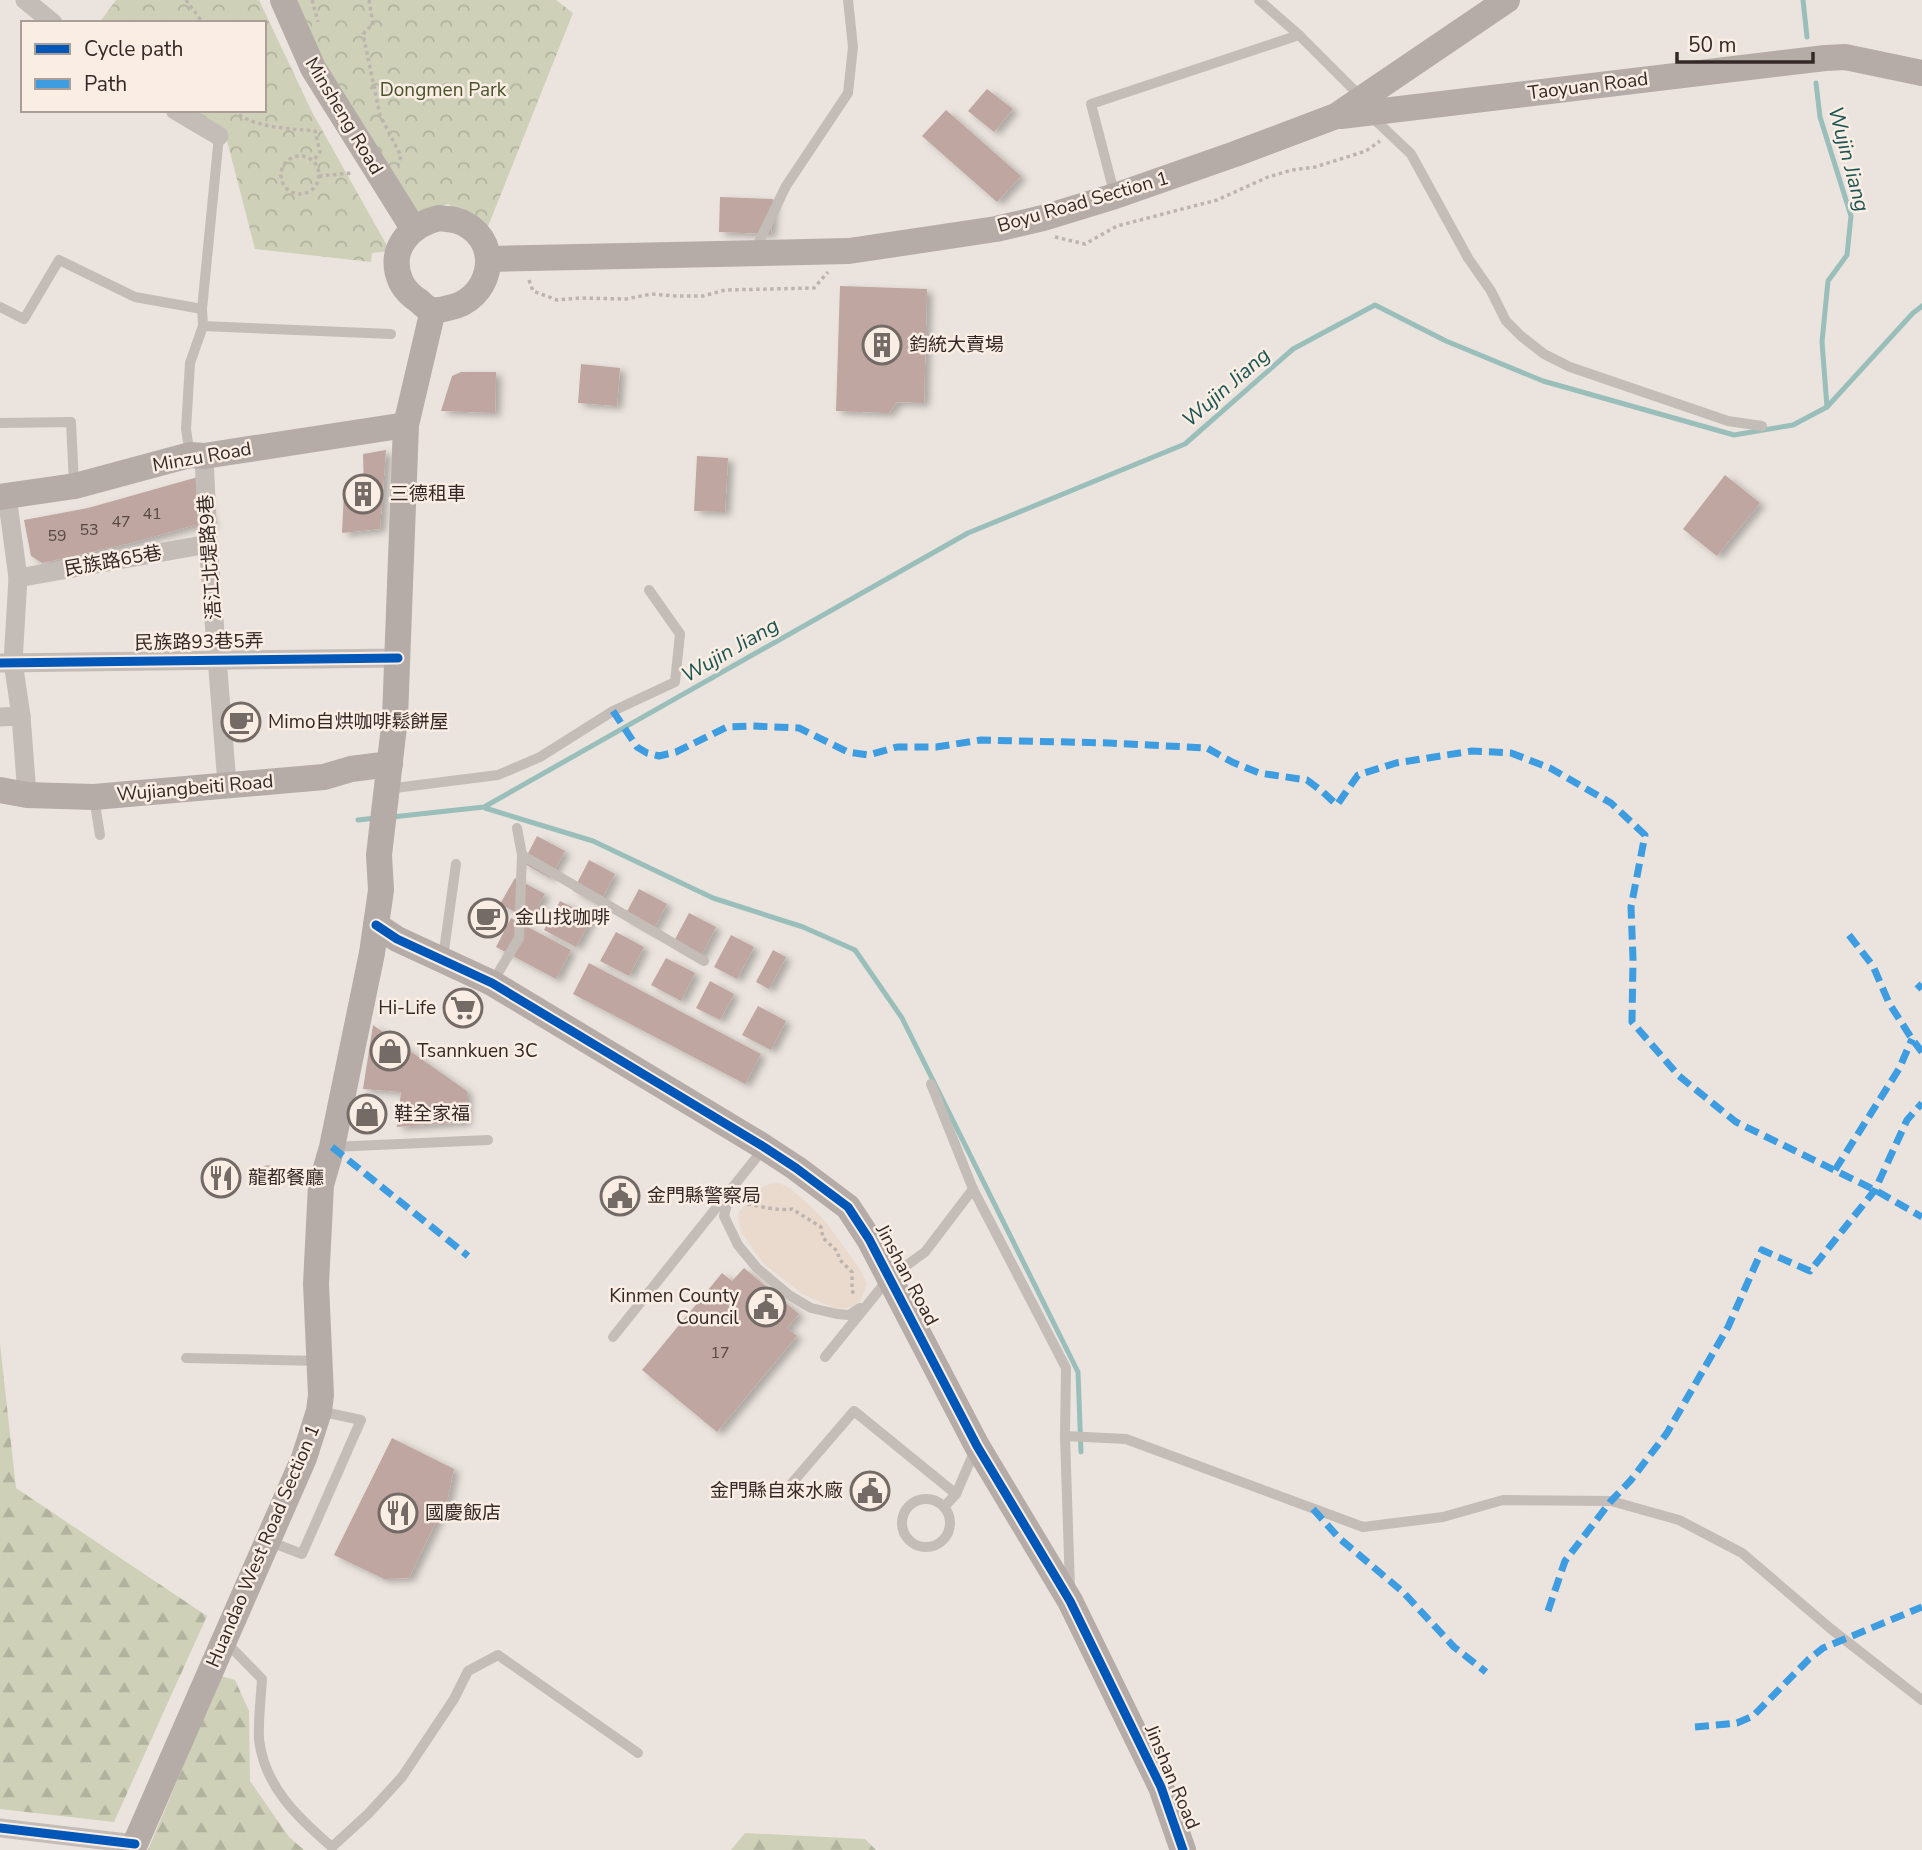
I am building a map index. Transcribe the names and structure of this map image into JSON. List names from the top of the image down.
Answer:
{
  "streets": {
    "main road": [
      "Taoyuan Road",
      "Minsheng Road",
      "Boyu Road Section 1",
      "Minzu Road",
      "Wujiangbeiti Road",
      "Jinshan Road",
      "Huandao West Road Section 1"
    ],
    "street": ["浯江北堤路9巷", "民族路65巷", "民族路93巷5弄"]
  },
  "crossings": [
    ["Taoyuan Road", "Boyu Road Section 1"],
    ["Minsheng Road", "Boyu Road Section 1"],
    ["Minzu Road", "浯江北堤路9巷"],
    ["浯江北堤路9巷", "民族路65巷"],
    ["浯江北堤路9巷", "民族路93巷5弄"],
    ["浯江北堤路9巷", "Wujiangbeiti Road"],
    ["Wujiangbeiti Road", "Huandao West Road Section 1"],
    ["Jinshan Road", "Huandao West Road Section 1"]
  ],
  "water": ["Wujin Jiang"],
  "parks": ["Dongmen Park"],
  "places": {
    "building": ["鈞統大賣場", "三德租車"],
    "cafe": ["Mimo自烘咖啡鬆餅屋", "金山找咖啡"],
    "supermarket": ["Hi-Life"],
    "shop": ["Tsannkuen 3C", "鞋全家福"],
    "restaurant": ["龍都餐廳", "國慶飯店"],
    "public building": ["金門縣警察局", "Kinmen County Council", "金門縣自來水廠"]
  },
  "house_numbers": [
    "41",
    "47",
    "53",
    "59",
    "17"
  ],
  "legend": ["Cycle path", "Path"],
  "scale_bar": "50 m"
}
